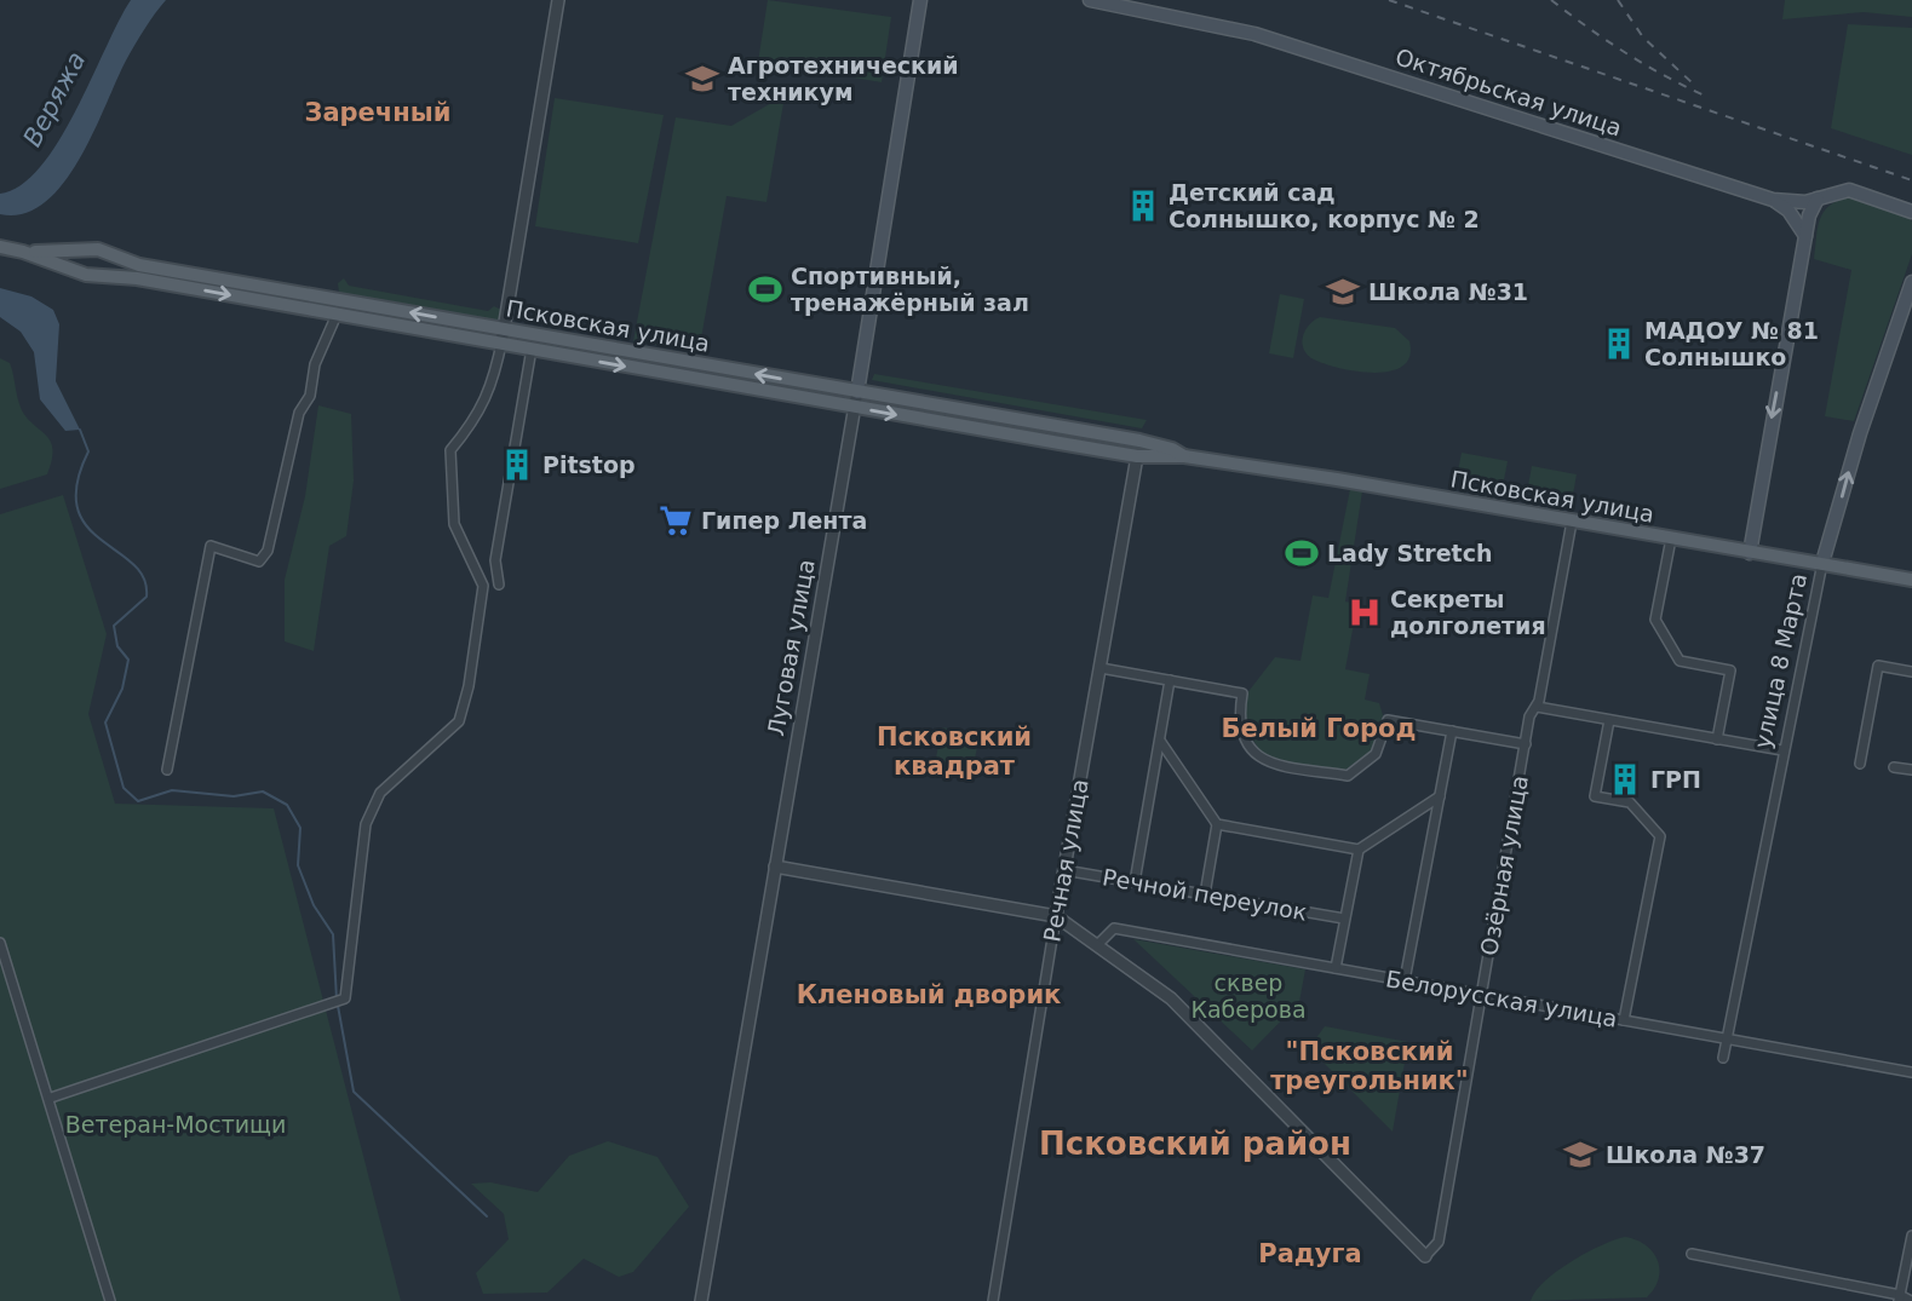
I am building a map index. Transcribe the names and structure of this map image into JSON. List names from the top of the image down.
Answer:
{
  "streets": {
    "main road": [
      "Октябрьская улица",
      "Псковская улица",
      "Луговая улица",
      "улица 8 Марта"
    ],
    "street": [
      "Речная улица",
      "Озёрная улица",
      "Речной переулок",
      "Белорусская улица"
    ]
  },
  "crossings": [
    ["Псковская улица", "Луговая улица"],
    ["Псковская улица", "улица 8 Марта"],
    ["Псковская улица", "Речная улица"],
    ["Псковская улица", "Озёрная улица"],
    ["улица 8 Марта", "Белорусская улица"],
    ["Речная улица", "Речной переулок"],
    ["Озёрная улица", "Белорусская улица"]
  ],
  "districts": [
    "Заречный",
    "Белый Город",
    "Псковский квадрат",
    "Кленовый дворик",
    "\"Псковский треугольник\"",
    "Псковский район",
    "Радуга"
  ],
  "water": ["Веряжа"],
  "parks": ["сквер Каберова", "Ветеран-Мостищи"],
  "places": {
    "school or university": ["Агротехнический техникум", "Школа №31", "Школа №37"],
    "building": [
      "Детский сад Солнышко, корпус № 2",
      "МАДОУ № 81 Солнышко",
      "Pitstop",
      "ГРП"
    ],
    "sports": ["Спортивный, тренажёрный зал", "Lady Stretch"],
    "supermarket": ["Гипер Лента"],
    "hospital": ["Секреты долголетия"]
  }
}
